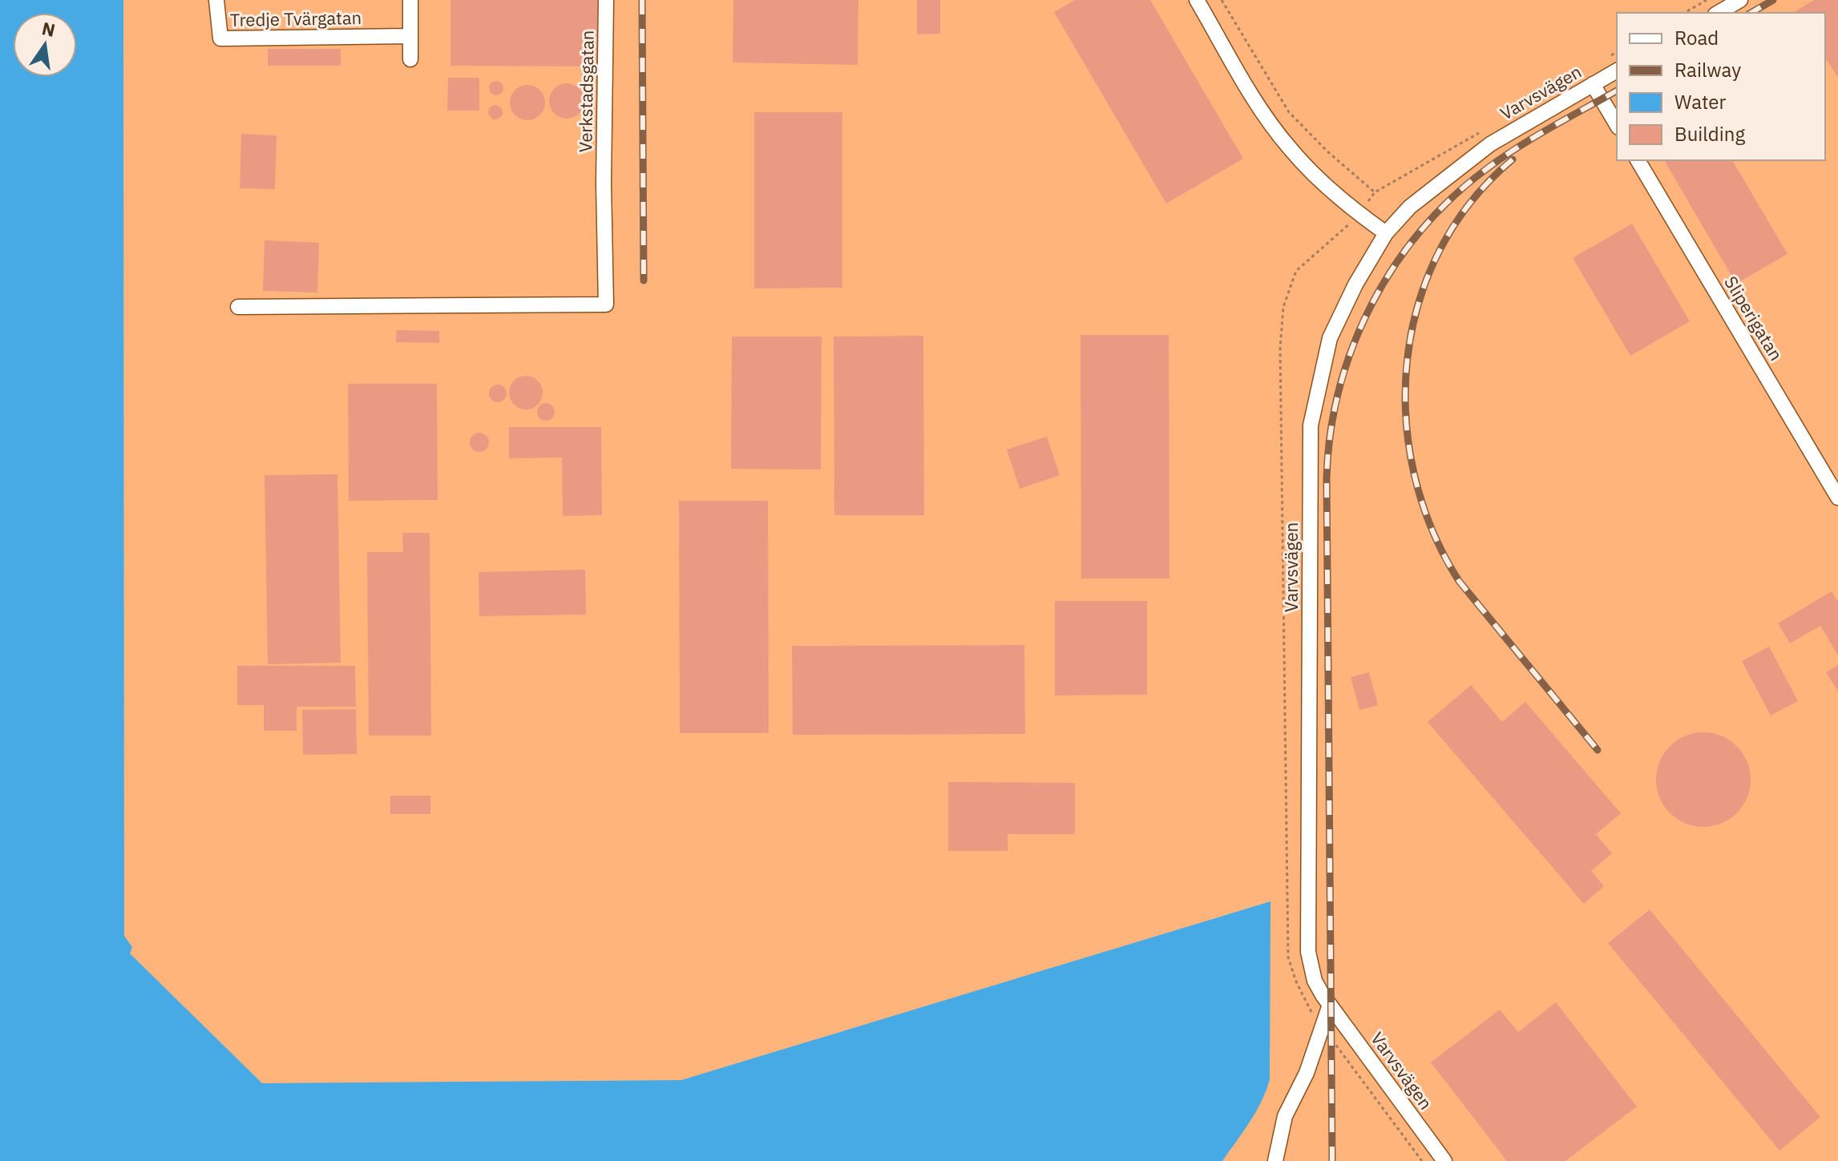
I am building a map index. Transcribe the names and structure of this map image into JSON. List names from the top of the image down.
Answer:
{
  "streets": {
    "street": [
      "Tredje Tvärgatan",
      "Verkstadsgatan",
      "Varvsvägen",
      "Sliperigatan"
    ]
  },
  "legend": [
    "Road",
    "Railway",
    "Water",
    "Building"
  ],
  "north": "top"
}
